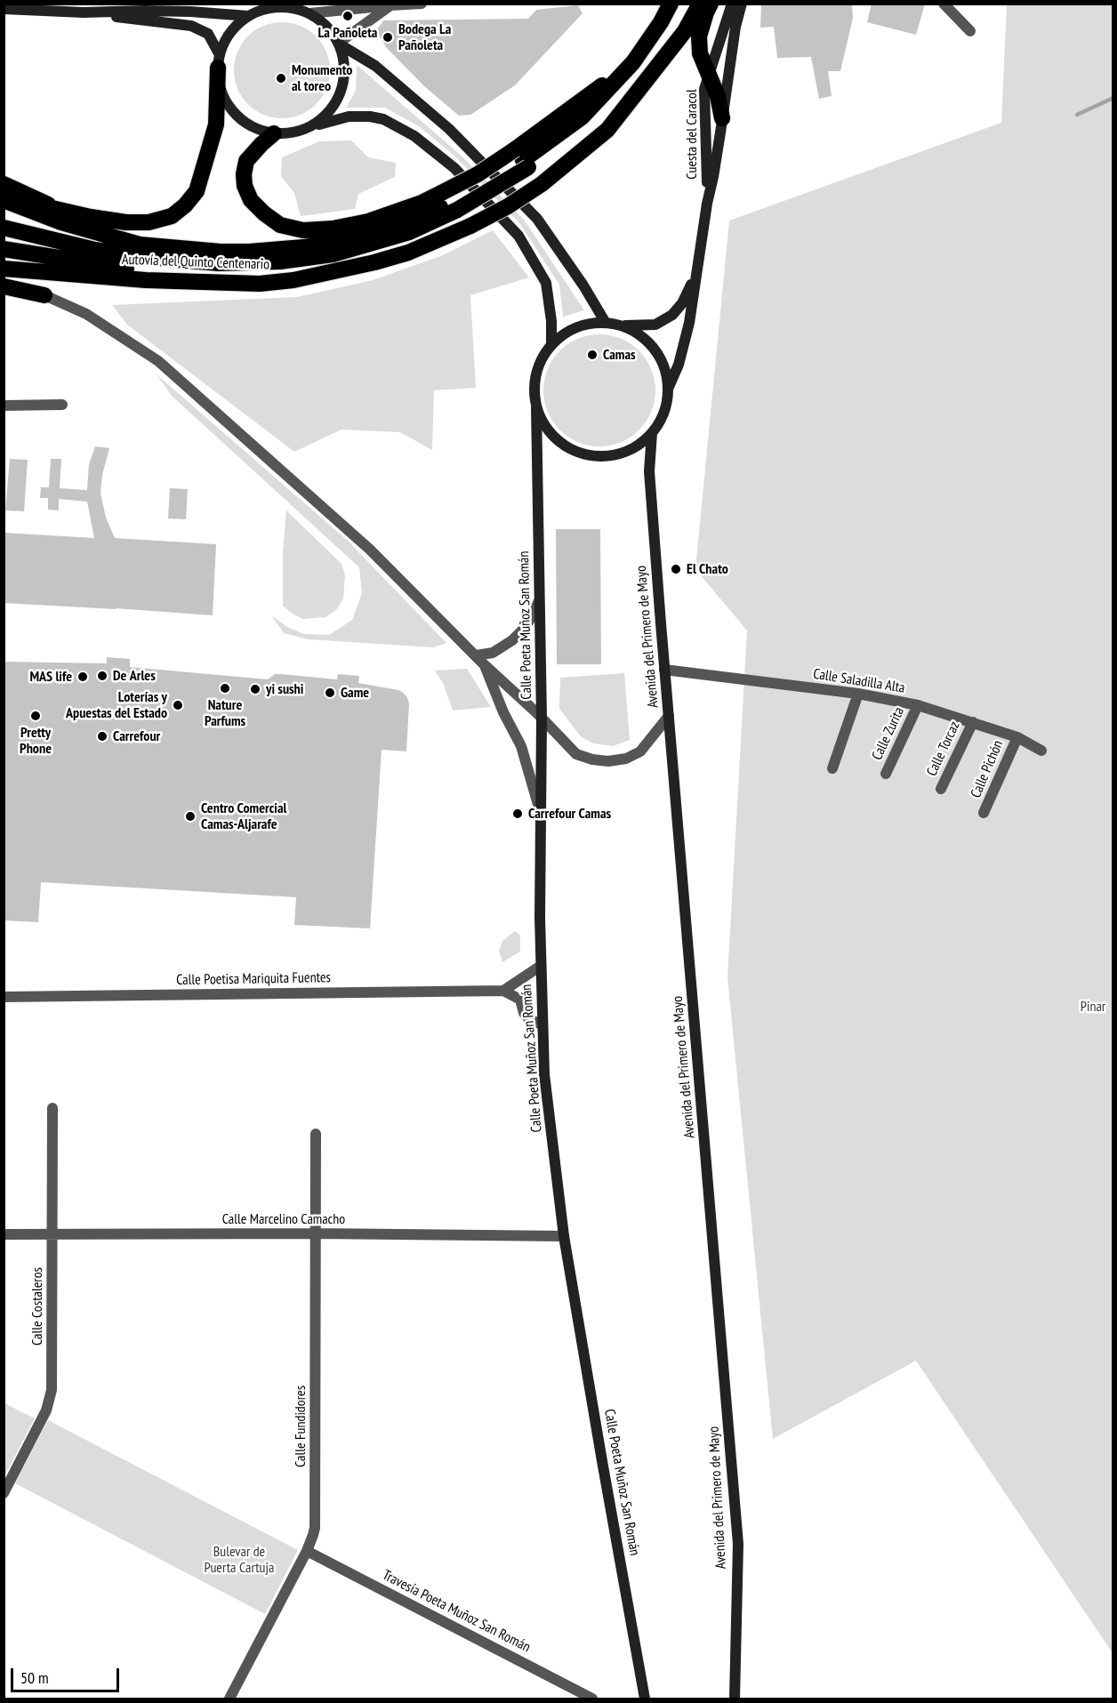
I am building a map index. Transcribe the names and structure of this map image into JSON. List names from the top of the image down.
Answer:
{
  "streets": {
    "highway": ["Autovía del Quinto Centenario"],
    "main road": ["Cuesta del Caracol", "Calle Poeta Muñoz San Román", "Avenida del Primero de Mayo"],
    "street": [
      "Calle Saladilla Alta",
      "Calle Zurita",
      "Calle Torcaz",
      "Calle Pichón",
      "Calle Poetisa Mariquita Fuentes",
      "Calle Marcelino Camacho",
      "Calle Costaleros",
      "Calle Fundidores",
      "Travesía Poeta Muñoz San Román"
    ]
  },
  "crossings": [
    ["Cuesta del Caracol", "Calle Poeta Muñoz San Román"],
    ["Cuesta del Caracol", "Avenida del Primero de Mayo"],
    ["Calle Poeta Muñoz San Román", "Avenida del Primero de Mayo"],
    ["Calle Poeta Muñoz San Román", "Calle Marcelino Camacho"],
    ["Avenida del Primero de Mayo", "Calle Saladilla Alta"],
    ["Calle Saladilla Alta", "Calle Zurita"],
    ["Calle Saladilla Alta", "Calle Torcaz"],
    ["Calle Saladilla Alta", "Calle Pichón"],
    ["Calle Marcelino Camacho", "Calle Costaleros"],
    ["Calle Marcelino Camacho", "Calle Fundidores"],
    ["Calle Fundidores", "Travesía Poeta Muñoz San Román"]
  ],
  "parks": ["Pinar", "Bulevar de Puerta Cartuja"],
  "places": [
    "La Pañoleta",
    "Bodega La Pañoleta",
    "Monumento al toreo",
    "Camas",
    "El Chato",
    "De Arles",
    "MAS life",
    "Nature Parfums",
    "yi sushi",
    "Game",
    "Loterías y Apuestas del Estado",
    "Pretty Phone",
    "Carrefour",
    "Carrefour Camas",
    "Centro Comercial Camas-Aljarafe"
  ],
  "scale_bar": "50 m"
}
